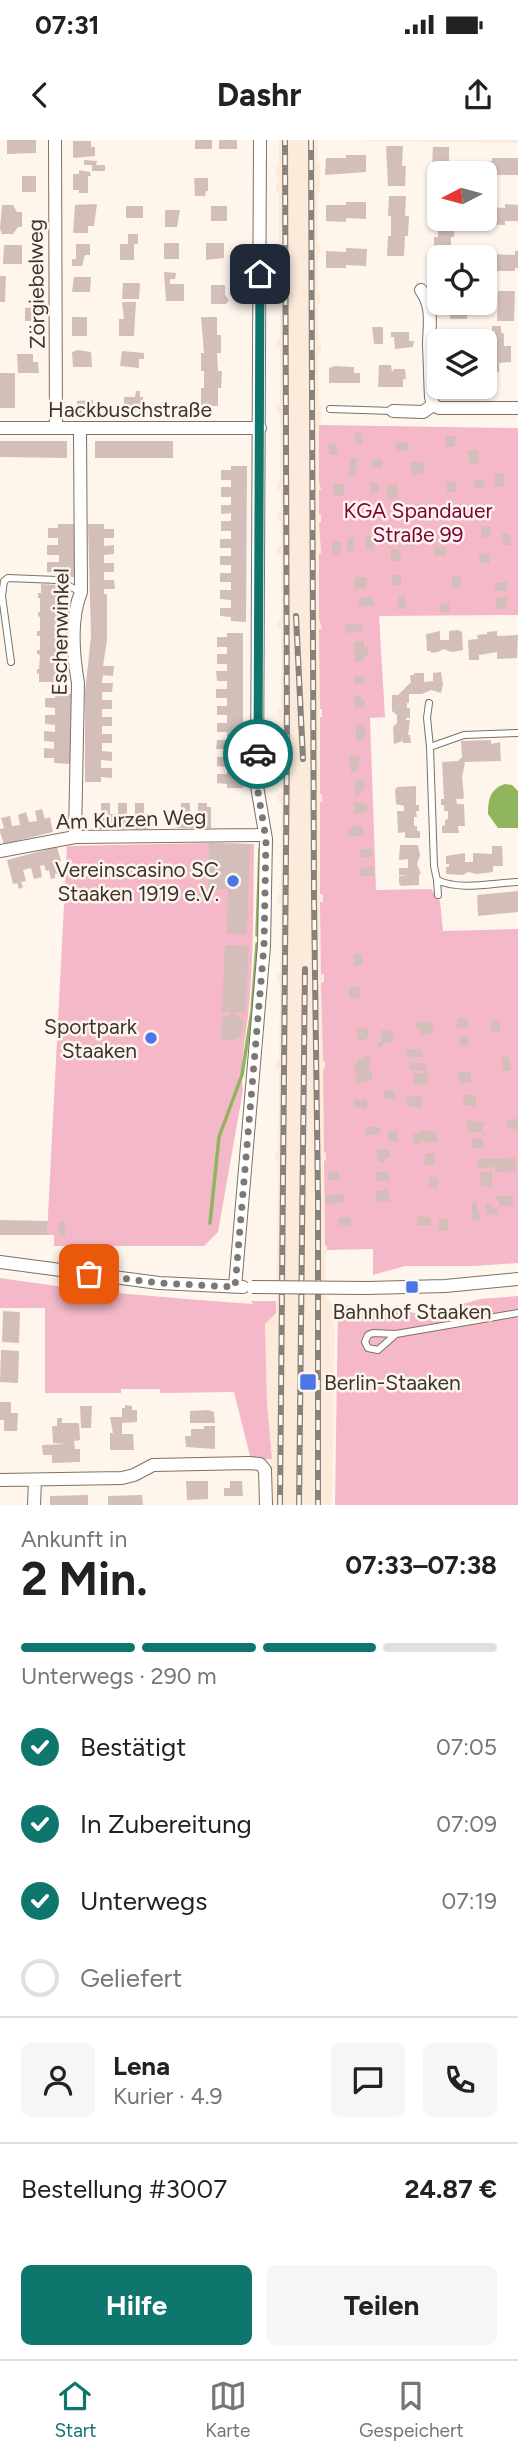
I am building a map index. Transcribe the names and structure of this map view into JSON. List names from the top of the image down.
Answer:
{
  "streets": {
    "street": [
      "Zörgiebelweg",
      "Hackbuschstraße",
      "Eschenwinkel",
      "Am Kurzen Weg"
    ]
  },
  "crossings": [
    ["Zörgiebelweg", "Hackbuschstraße"],
    ["Hackbuschstraße", "Eschenwinkel"],
    ["Eschenwinkel", "Am Kurzen Weg"]
  ],
  "parks": ["KGA Spandauer Straße 99"],
  "places": {
    "other": ["Vereinscasino SC Staaken 1919 e.V.", "Sportpark Staaken"],
    "transit": ["Bahnhof Staaken", "Berlin-Staaken"]
  },
  "north": "left",
  "page": {
    "status": "07:31",
    "header": "Dashr",
    "heading": ["2 Min.", "Ankunft in", "07:33–07:38"],
    "panel": [
      "Lena",
      "Kurier · 4.9",
      "Bestellung #3007",
      "24.87 €"
    ],
    "bar": "Unterwegs · 290 m",
    "list": [
      ["Bestätigt", "07:05"],
      ["In Zubereitung", "07:09"],
      ["Unterwegs", "07:19"],
      "Geliefert"
    ],
    "buttons": ["Hilfe", "Teilen"],
    "tabs": ["Start", "Karte", "Gespeichert"]
  }
}
